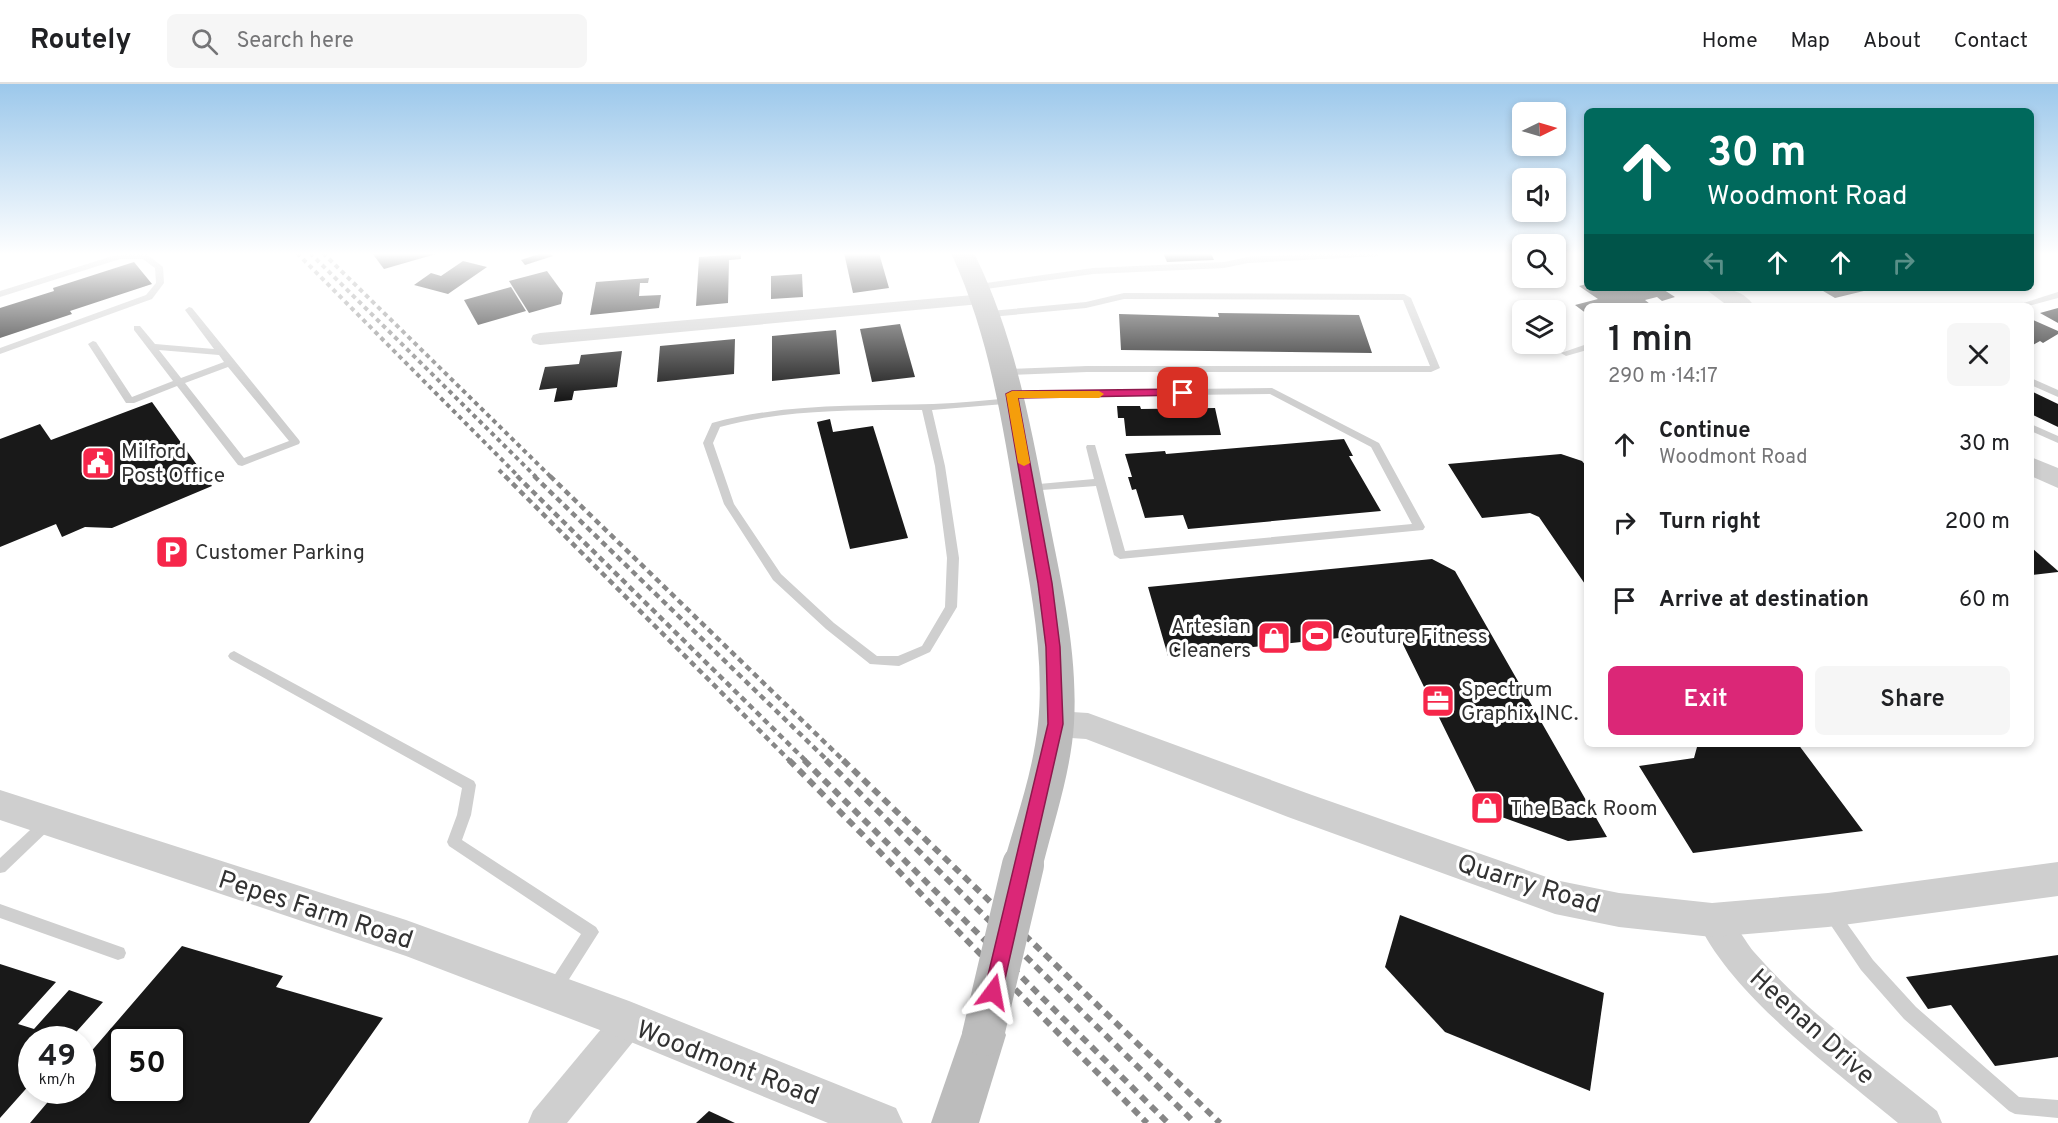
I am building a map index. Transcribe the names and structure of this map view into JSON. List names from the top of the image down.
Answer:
{
  "streets": {
    "street": [
      "Quarry Road",
      "Pepes Farm Road",
      "Heenan Drive",
      "Woodmont Road"
    ]
  },
  "crossings": [
    ["Quarry Road", "Heenan Drive"],
    ["Pepes Farm Road", "Woodmont Road"]
  ],
  "places": {
    "public building": ["Milford Post Office"],
    "parking": ["Customer Parking"],
    "sports": ["Couture Fitness"],
    "shop": ["Artesian Cleaners", "The Back Room"],
    "office": ["Spectrum Graphix INC."]
  },
  "north": "right",
  "page": {
    "header": "Routely",
    "search": "Search here",
    "nav": [
      "Home",
      "Map",
      "About",
      "Contact"
    ],
    "turn": ["30 m", "Woodmont Road"],
    "heading": ["1 min", "290 m · 14:17"],
    "list": [
      {
        "name": "Continue",
        "note": "Woodmont Road",
        "value": "30 m"
      },
      {
        "name": "Turn right",
        "value": "200 m"
      },
      {
        "name": "Arrive at destination",
        "value": "60 m"
      }
    ],
    "buttons": ["Exit", "Share"],
    "speed": "49 km/h",
    "limit": "50"
  }
}
